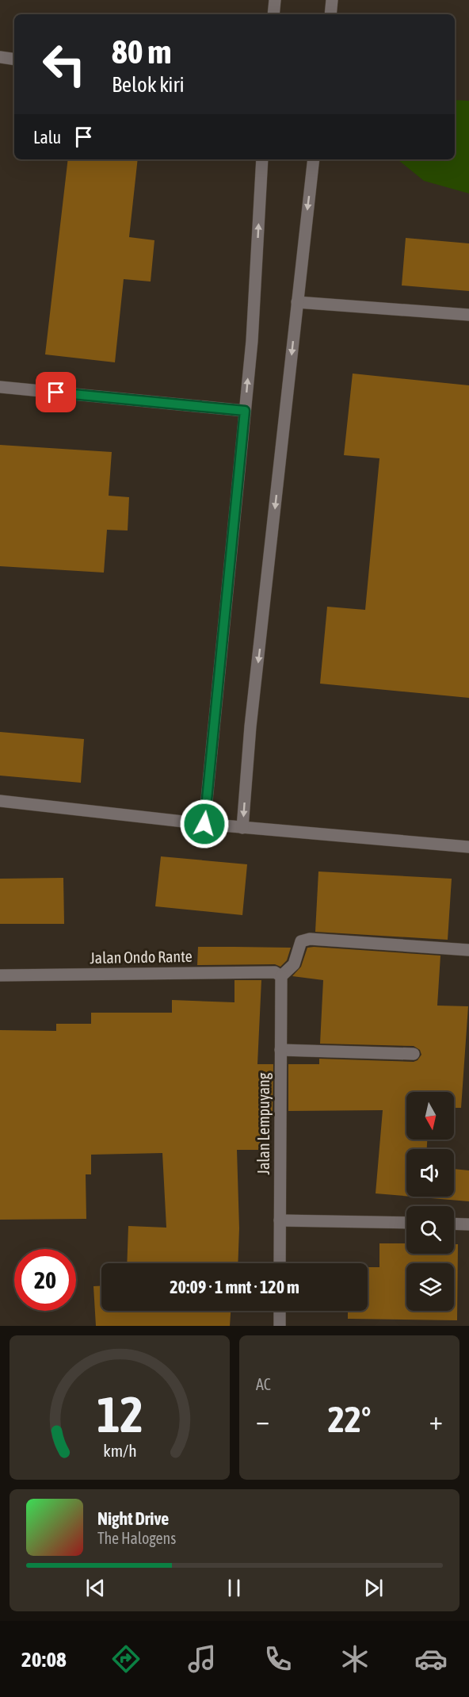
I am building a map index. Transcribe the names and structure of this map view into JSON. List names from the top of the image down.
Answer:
{
  "streets": {
    "street": ["Jalan Ondo Rante", "Jalan Lempuyang"]
  },
  "crossings": [
    ["Jalan Ondo Rante", "Jalan Lempuyang"]
  ],
  "north": "bottom",
  "page": {
    "turn": ["80 m", "Belok kiri"],
    "then": "Lalu",
    "limit": "20",
    "trip": "20:09 · 1 mnt · 120 m",
    "tile": "AC",
    "heat": ["−", "22°", "+"],
    "song": ["Night Drive", "The Halogens"],
    "tabs": "20:08",
    "gauge": ["12", "km/h"]
  }
}
